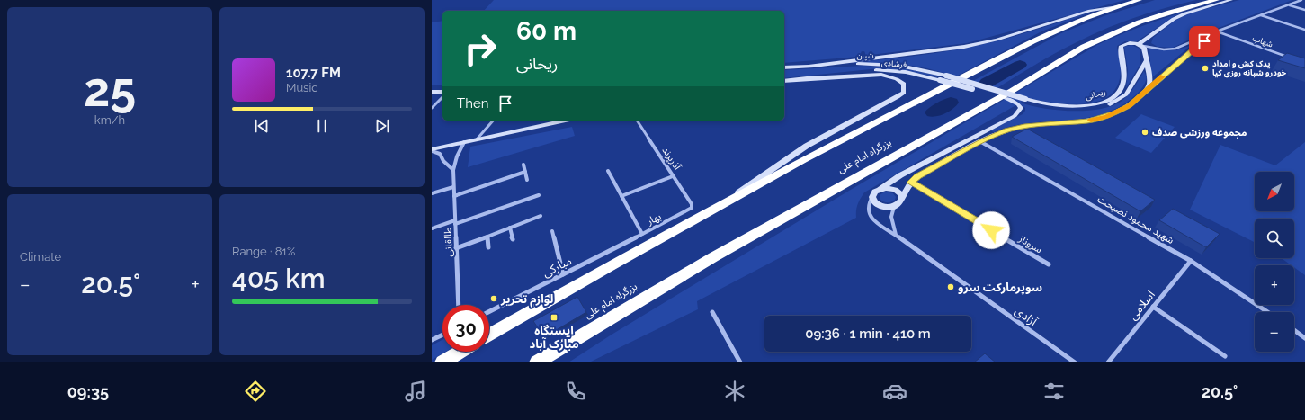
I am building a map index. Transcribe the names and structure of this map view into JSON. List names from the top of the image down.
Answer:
{
  "streets": {
    "highway": ["بزرگراه امام علی"],
    "main road": ["شیان", "فرشادی", "ریحانی"],
    "street": [
      "شهاب",
      "آذرپرند",
      "بهار",
      "شهید محمود نصیحت",
      "طالقانی",
      "سروناز",
      "مبارکی",
      "اسلامی",
      "آزادی"
    ]
  },
  "crossings": [
    ["شهاب", "ریحانی"],
    ["شیان", "ریحانی"],
    ["ریحانی", "شهید محمود نصیحت"],
    ["ریحانی", "سروناز"],
    ["ریحانی", "آزادی"],
    ["آذرپرند", "بهار"],
    ["بهار", "مبارکی"],
    ["شهید محمود نصیحت", "اسلامی"]
  ],
  "places": {
    "other": [
      "یدک کش و امداد خودرو شبانه روزی کیا",
      "مجموعه ورزشی صدف",
      "سوپرمارکت سرو",
      "لوازم تحریر"
    ],
    "transit": ["ایستگاه مبارک آباد"]
  },
  "north": "bottom left",
  "page": {
    "tile": [
      ["25", "km/h"],
      "Climate",
      ["Range · 81%", "405 km"]
    ],
    "turn": ["60 m", "ریحانی"],
    "song": ["107.7 FM", "Music"],
    "then": "Then",
    "map_buttons": ["+", "−"],
    "heat": ["−", "20.5°", "+"],
    "limit": "30",
    "trip": "09:36 · 1 min · 410 m",
    "tabs": ["09:35", "20.5°"]
  }
}
